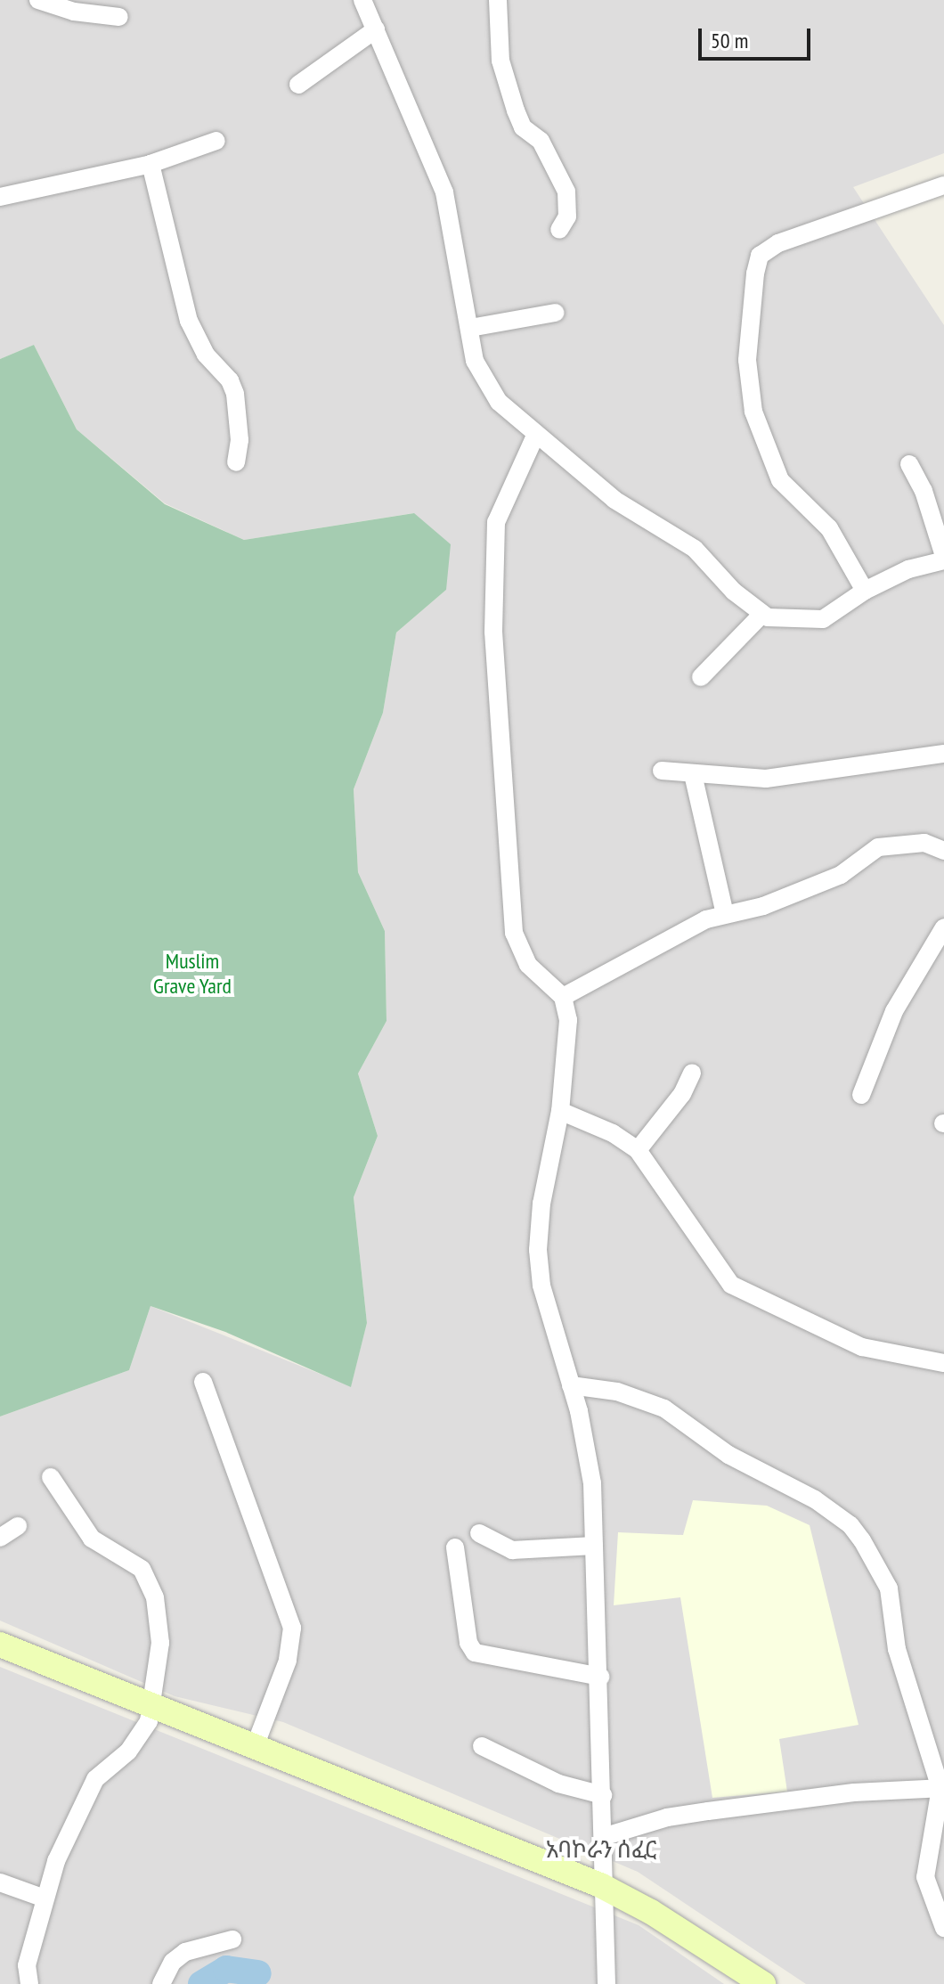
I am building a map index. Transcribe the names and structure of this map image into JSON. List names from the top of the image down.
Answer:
{
  "districts": ["አባኮራን ሰፈር"],
  "parks": ["Muslim Grave Yard"],
  "scale_bar": "50 m"
}
